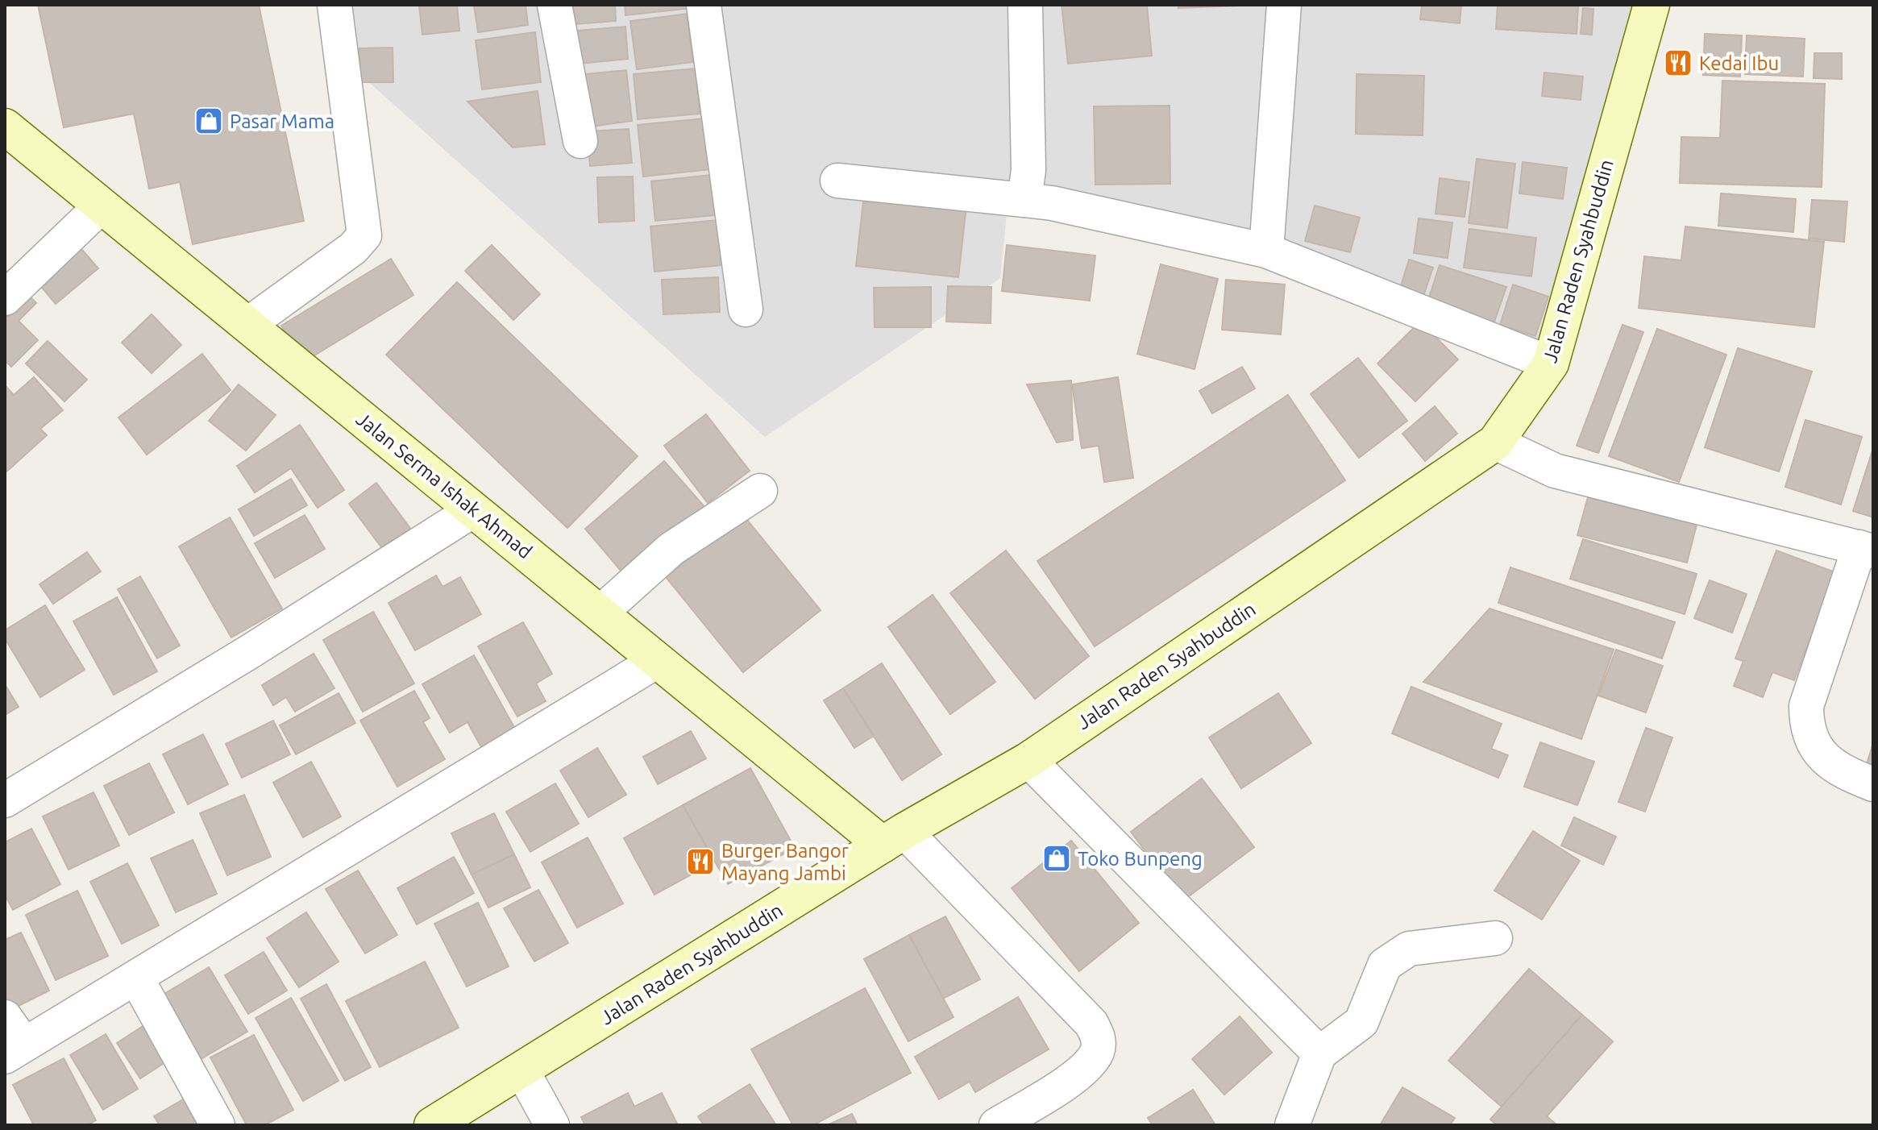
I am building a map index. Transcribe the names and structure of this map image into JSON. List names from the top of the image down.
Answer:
{
  "streets": {
    "main road": ["Jalan Raden Syahbuddin", "Jalan Serma Ishak Ahmad"]
  },
  "crossings": [
    ["Jalan Raden Syahbuddin", "Jalan Serma Ishak Ahmad"]
  ],
  "places": {
    "restaurant": ["Kedai Ibu", "Burger Bangor Mayang Jambi"],
    "shop": ["Pasar Mama", "Toko Bunpeng"]
  }
}
